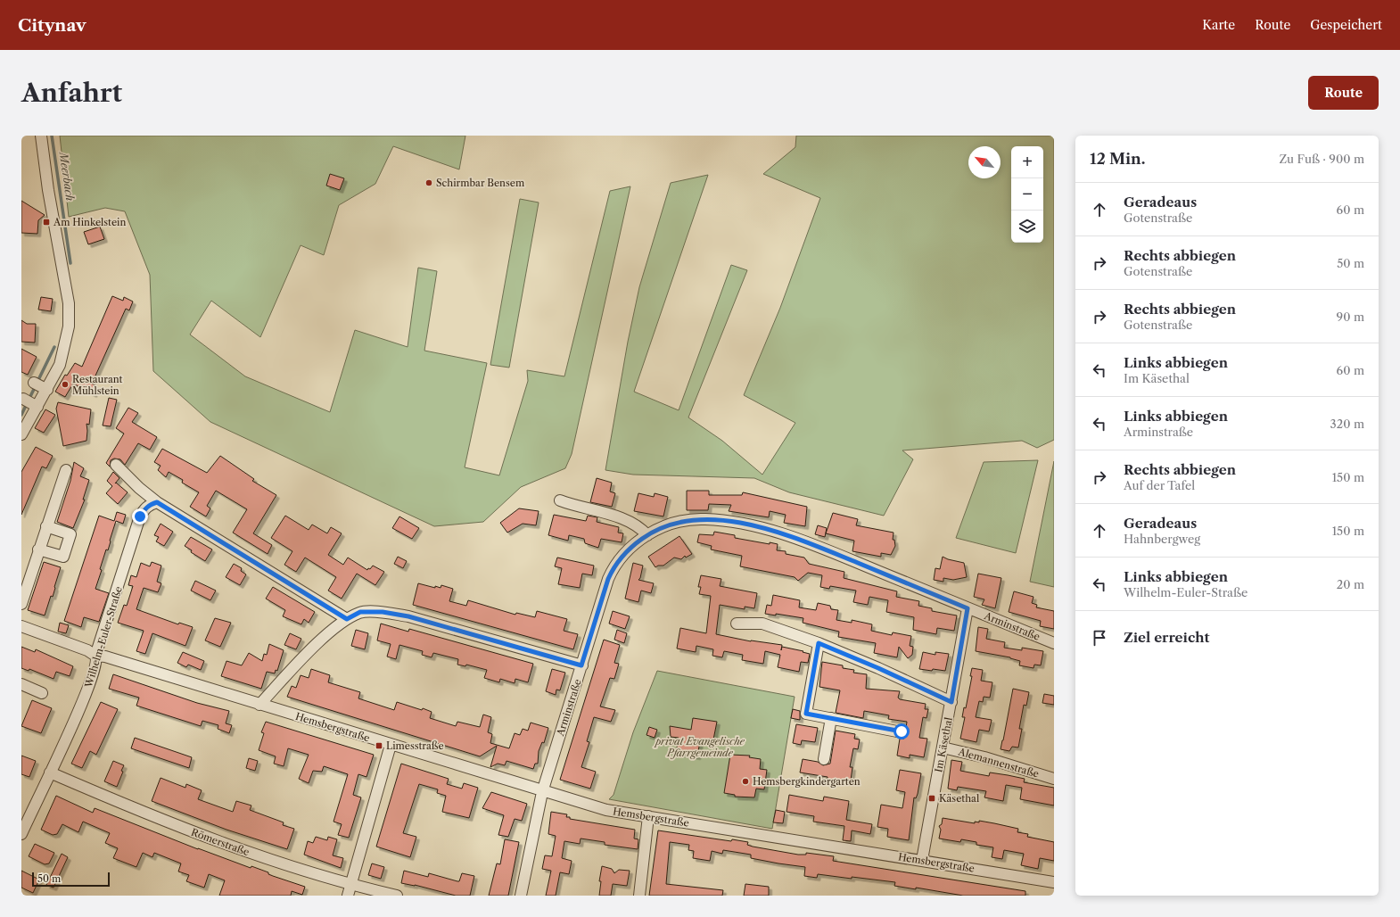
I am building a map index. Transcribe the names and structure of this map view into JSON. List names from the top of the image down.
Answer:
{
  "streets": {
    "street": [
      "Arminstraße",
      "Wilhelm-Euler-Straße",
      "Hemsbergstraße",
      "Im Käsethal",
      "Alemannenstraße",
      "Römerstraße"
    ]
  },
  "crossings": [
    ["Arminstraße", "Hemsbergstraße"],
    ["Arminstraße", "Im Käsethal"],
    ["Wilhelm-Euler-Straße", "Hemsbergstraße"],
    ["Wilhelm-Euler-Straße", "Römerstraße"],
    ["Hemsbergstraße", "Im Käsethal"],
    ["Im Käsethal", "Alemannenstraße"]
  ],
  "water": ["Meerbach"],
  "parks": ["privat Evangelische Pfarrgemeinde"],
  "places": {
    "other": ["Schirmbar Bensem", "Restaurant Mühlstein", "Hemsbergkindergarten"],
    "transit": ["Am Hinkelstein", "Limesstraße", "Käsethal"]
  },
  "scale_bar": "50 m",
  "north": "top left",
  "page": {
    "header": "Citynav",
    "nav": ["Karte", "Route", "Gespeichert"],
    "buttons": "Route",
    "title": "Anfahrt",
    "heading": ["12 Min.", "Zu Fuß · 900 m"],
    "map_buttons": ["+", "−"],
    "list": [
      ["Geradeaus", "Gotenstraße", "60 m"],
      ["Rechts abbiegen", "Gotenstraße", "50 m"],
      ["Rechts abbiegen", "Gotenstraße", "90 m"],
      ["Links abbiegen", "Im Käsethal", "60 m"],
      ["Links abbiegen", "Arminstraße", "320 m"],
      ["Rechts abbiegen", "Auf der Tafel", "150 m"],
      ["Geradeaus", "Hahnbergweg", "150 m"],
      ["Links abbiegen", "Wilhelm-Euler-Straße", "20 m"],
      "Ziel erreicht"
    ],
    "scale": "50 m"
  }
}
